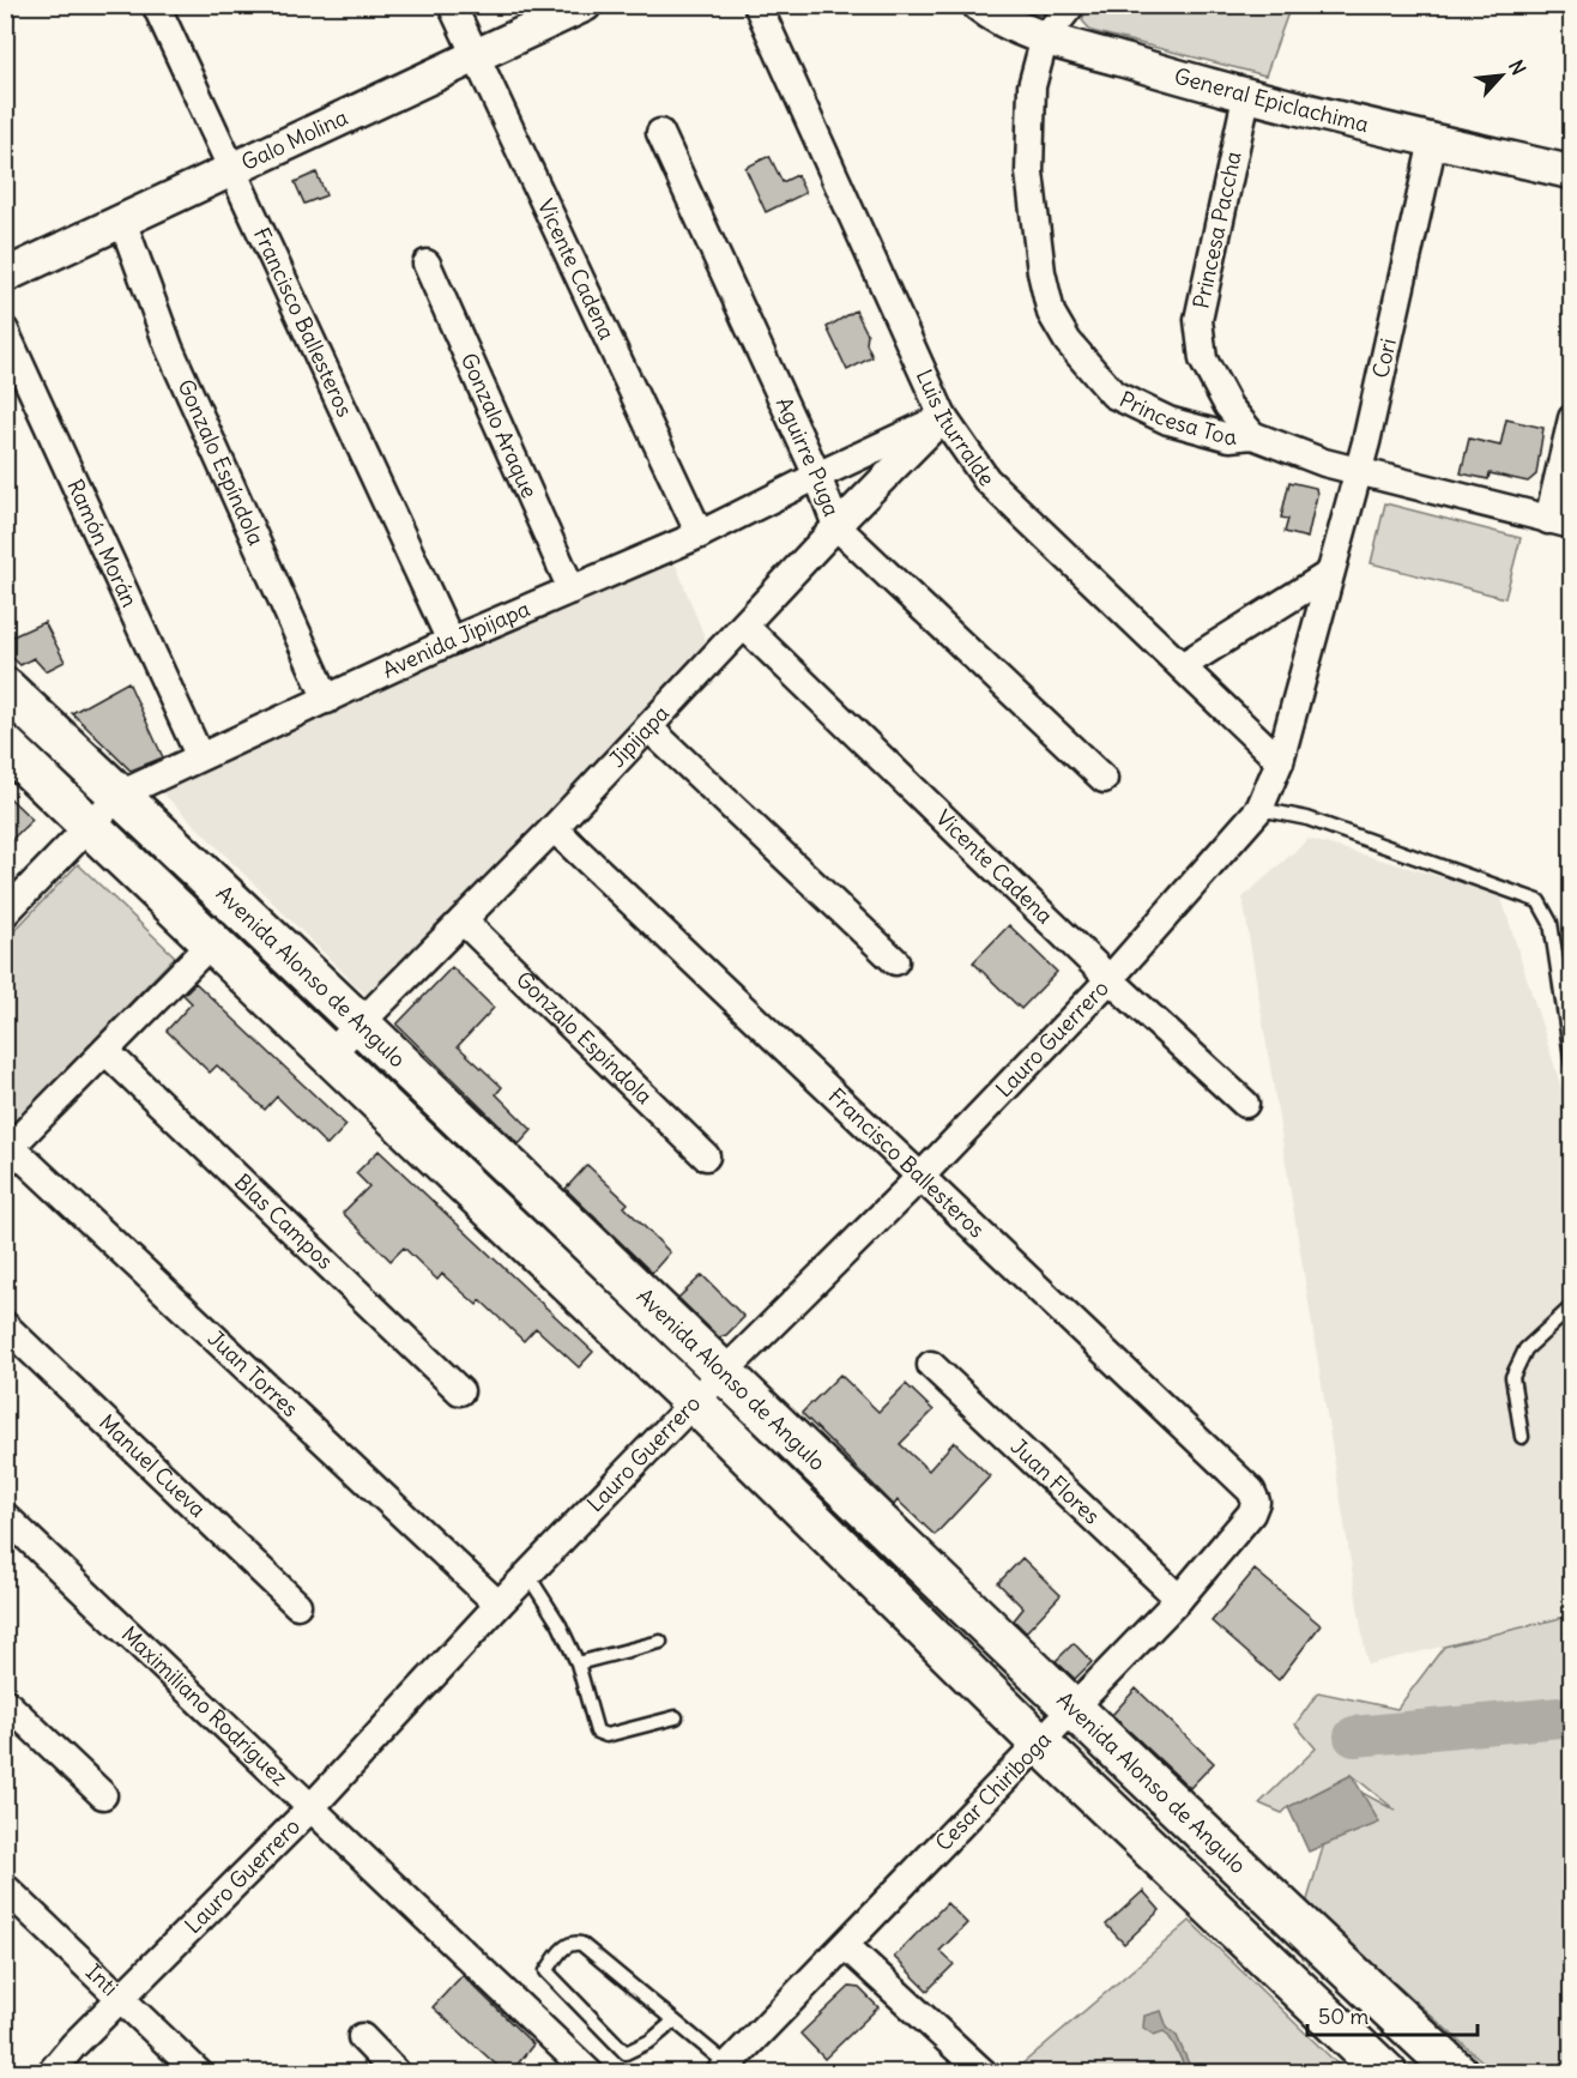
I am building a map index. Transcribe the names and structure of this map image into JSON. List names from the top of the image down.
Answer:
{
  "streets": {
    "main road": ["Avenida Alonso de Angulo"],
    "street": [
      "General Epiclachima",
      "Galo Molina",
      "Princesa Paccha",
      "Vicente Cadena",
      "Francisco Ballesteros",
      "Cori",
      "Princesa Toa",
      "Luis Iturralde",
      "Gonzalo Araque",
      "Aguirre Puga",
      "Gonzalo Espíndola",
      "Ramón Morán",
      "Avenida Jipijapa",
      "Jipijapa",
      "Lauro Guerrero",
      "Blas Campos",
      "Juan Torres",
      "Manuel Cueva",
      "Juan Flores",
      "Maximiliano Rodríguez",
      "Cesar Chiriboga",
      "Inti"
    ]
  },
  "crossings": [
    ["General Epiclachima", "Princesa Paccha"],
    ["General Epiclachima", "Cori"],
    ["General Epiclachima", "Princesa Toa"],
    ["Galo Molina", "Vicente Cadena"],
    ["Galo Molina", "Francisco Ballesteros"],
    ["Galo Molina", "Gonzalo Espíndola"],
    ["Princesa Paccha", "Princesa Toa"],
    ["Vicente Cadena", "Avenida Jipijapa"],
    ["Vicente Cadena", "Jipijapa"],
    ["Vicente Cadena", "Lauro Guerrero"],
    ["Francisco Ballesteros", "Avenida Jipijapa"],
    ["Francisco Ballesteros", "Jipijapa"],
    ["Francisco Ballesteros", "Lauro Guerrero"],
    ["Francisco Ballesteros", "Cesar Chiriboga"],
    ["Cori", "Princesa Toa"],
    ["Cori", "Luis Iturralde"],
    ["Cori", "Lauro Guerrero"],
    ["Luis Iturralde", "Avenida Jipijapa"],
    ["Luis Iturralde", "Jipijapa"],
    ["Luis Iturralde", "Lauro Guerrero"],
    ["Gonzalo Araque", "Avenida Jipijapa"],
    ["Aguirre Puga", "Avenida Jipijapa"],
    ["Aguirre Puga", "Jipijapa"],
    ["Gonzalo Espíndola", "Avenida Jipijapa"],
    ["Gonzalo Espíndola", "Jipijapa"],
    ["Ramón Morán", "Avenida Jipijapa"],
    ["Avenida Jipijapa", "Jipijapa"],
    ["Avenida Jipijapa", "Avenida Alonso de Angulo"],
    ["Jipijapa", "Avenida Alonso de Angulo"],
    ["Avenida Alonso de Angulo", "Lauro Guerrero"],
    ["Avenida Alonso de Angulo", "Cesar Chiriboga"],
    ["Lauro Guerrero", "Juan Torres"],
    ["Lauro Guerrero", "Maximiliano Rodríguez"],
    ["Lauro Guerrero", "Inti"],
    ["Juan Flores", "Cesar Chiriboga"]
  ],
  "scale_bar": "50 m",
  "north": "top right"
}
